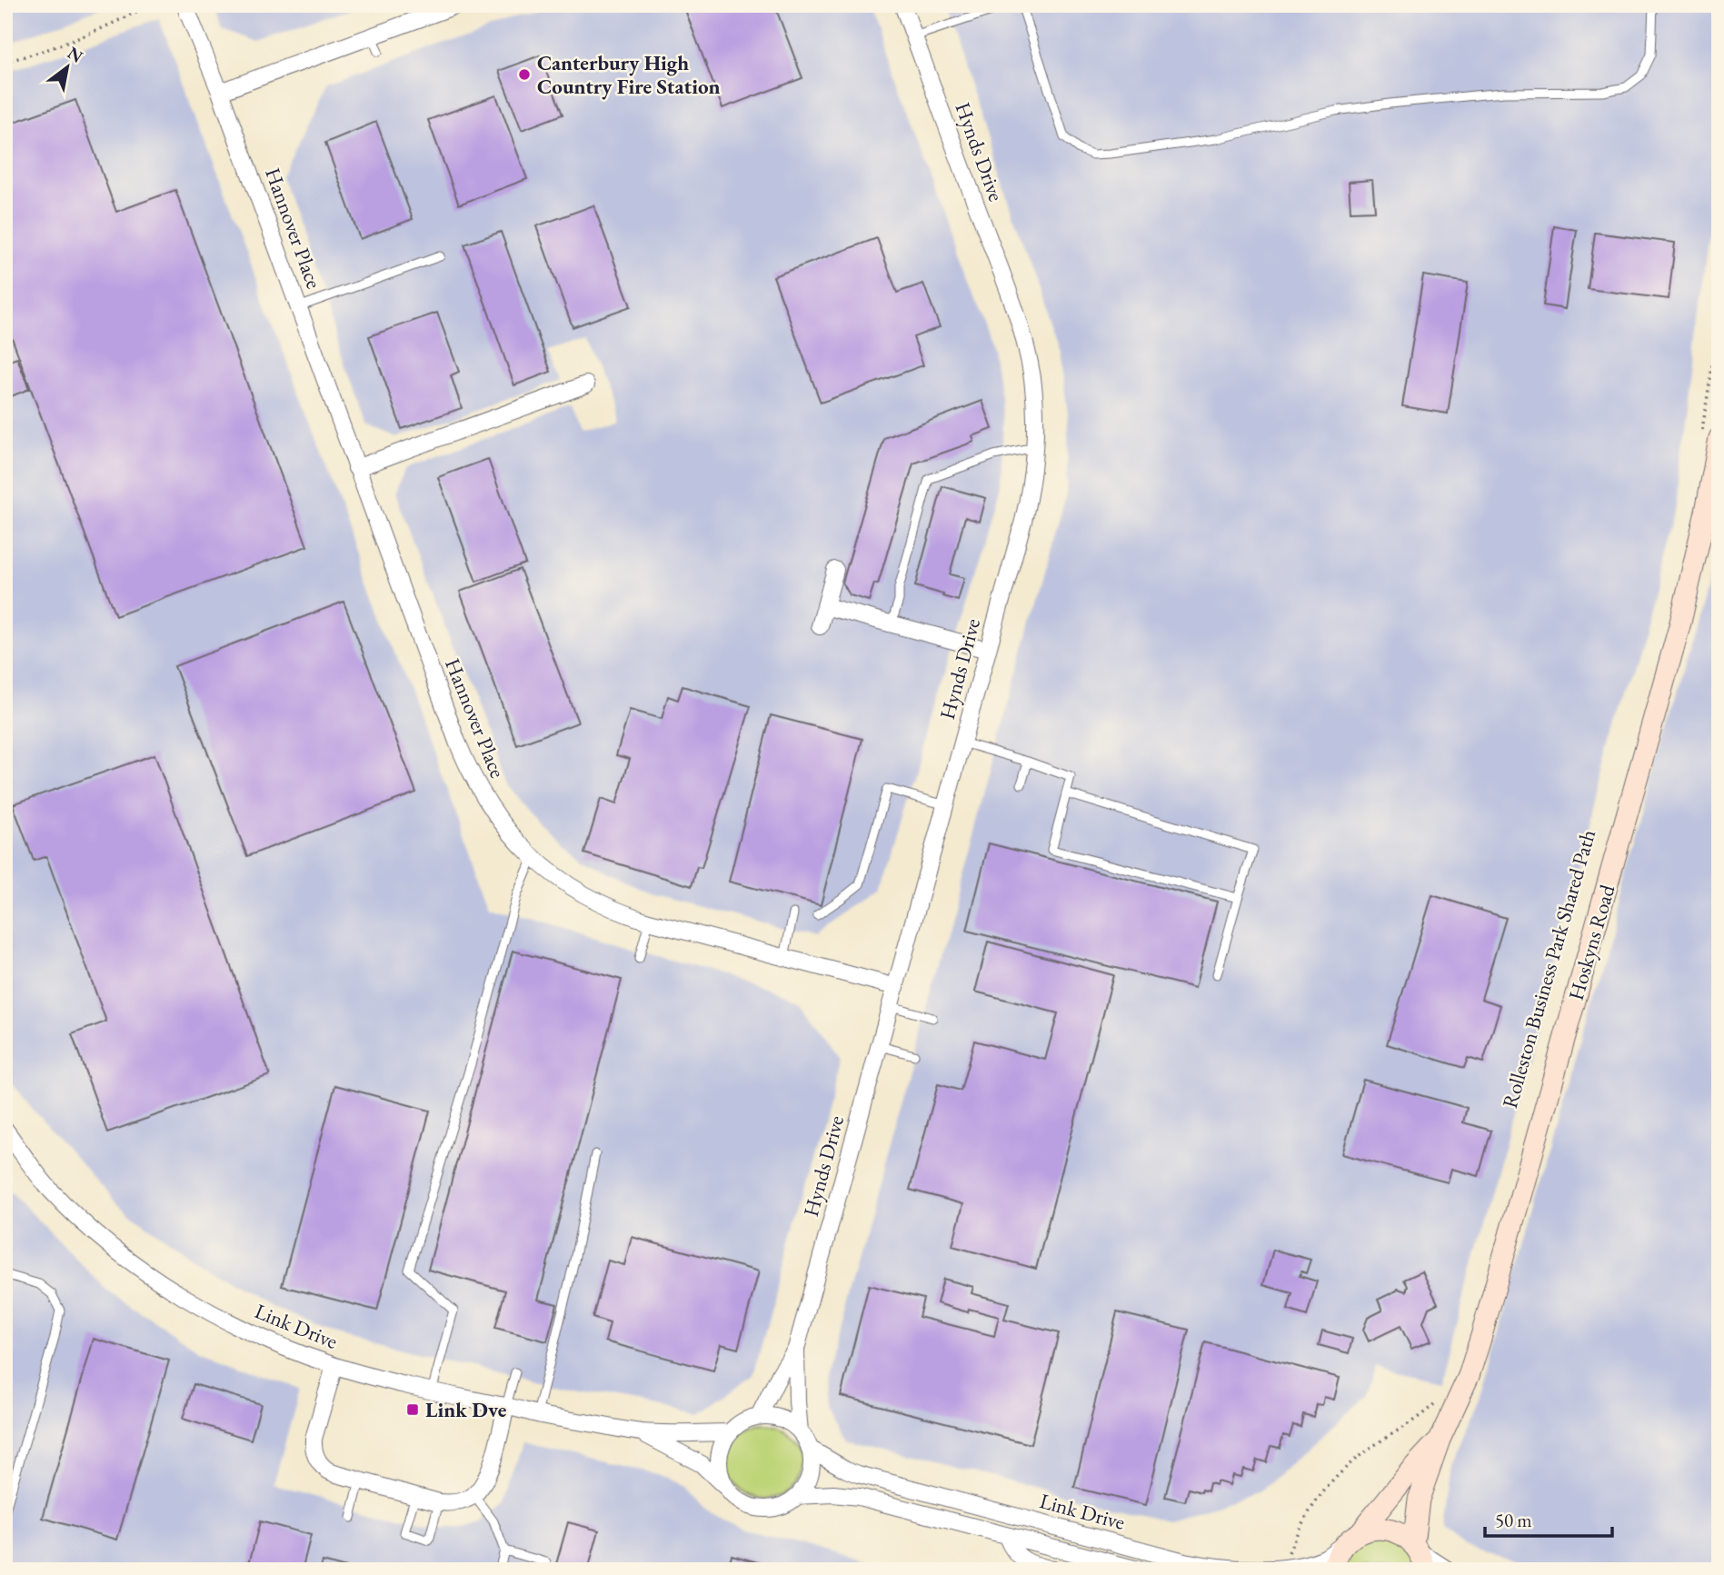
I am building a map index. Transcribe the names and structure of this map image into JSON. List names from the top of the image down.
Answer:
{
  "streets": {
    "main road": ["Hoskyns Road"],
    "street": ["Hynds Drive", "Hannover Place", "Link Drive"]
  },
  "crossings": [
    ["Hynds Drive", "Hannover Place"],
    ["Hynds Drive", "Link Drive"],
    ["Hoskyns Road", "Link Drive"]
  ],
  "places": {
    "other": ["Canterbury High Country Fire Station"],
    "transit": ["Link Dve"]
  },
  "scale_bar": "50 m",
  "north": "top right"
}
